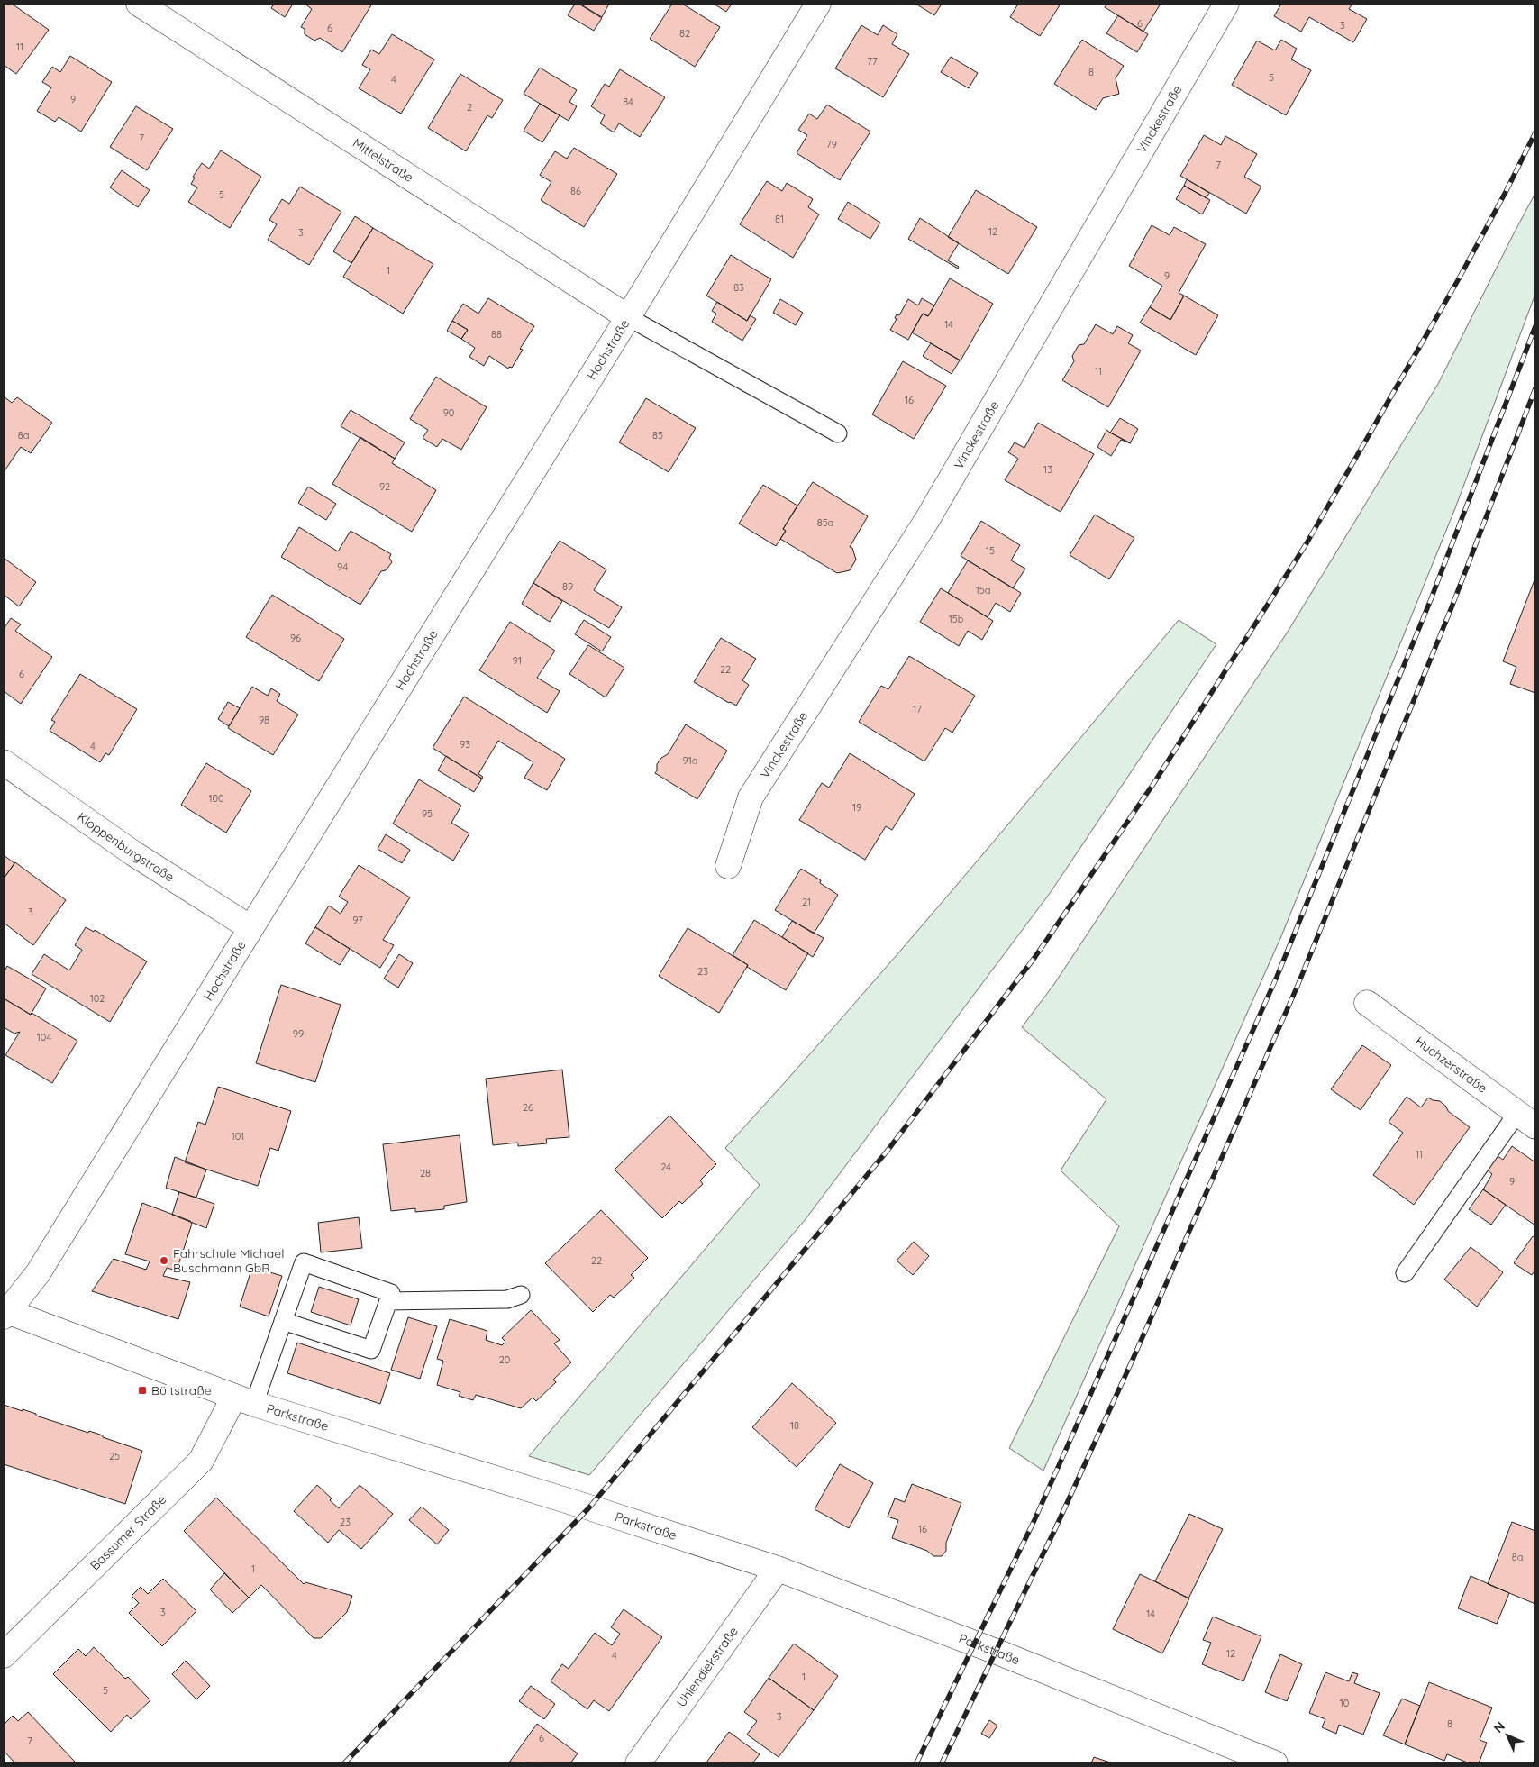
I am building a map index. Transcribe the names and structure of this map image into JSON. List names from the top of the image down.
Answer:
{
  "streets": {
    "street": [
      "Vinckestraße",
      "Mittelstraße",
      "Hochstraße",
      "Kloppenburgstraße",
      "Huchzerstraße",
      "Parkstraße",
      "Bassumer Straße",
      "Uhlendiekstraße"
    ]
  },
  "crossings": [
    ["Mittelstraße", "Hochstraße"],
    ["Hochstraße", "Kloppenburgstraße"],
    ["Hochstraße", "Parkstraße"],
    ["Parkstraße", "Bassumer Straße"],
    ["Parkstraße", "Uhlendiekstraße"]
  ],
  "places": {
    "other": ["Fahrschule Michael Buschmann GbR"],
    "transit": ["Bültstraße"]
  },
  "house_numbers": [
    "6",
    "3",
    "6",
    "82",
    "11",
    "77",
    "8",
    "5",
    "4",
    "9",
    "84",
    "2",
    "7",
    "79",
    "7",
    "86",
    "5",
    "81",
    "12",
    "3",
    "1",
    "9",
    "83",
    "14",
    "88",
    "11",
    "16",
    "90",
    "8a",
    "85",
    "13",
    "92",
    "85a",
    "15",
    "94",
    "89",
    "15a",
    "15b",
    "96",
    "91",
    "22",
    "6",
    "17",
    "98",
    "93",
    "4",
    "91a",
    "100",
    "19",
    "95",
    "21",
    "3",
    "97",
    "23",
    "102",
    "99",
    "104",
    "26",
    "101",
    "11",
    "24",
    "28",
    "9",
    "22",
    "20",
    "18",
    "25",
    "23",
    "16",
    "8a",
    "1",
    "3",
    "14",
    "12",
    "4",
    "1",
    "5",
    "10",
    "3",
    "8",
    "6",
    "7"
  ],
  "north": "top left"
}
